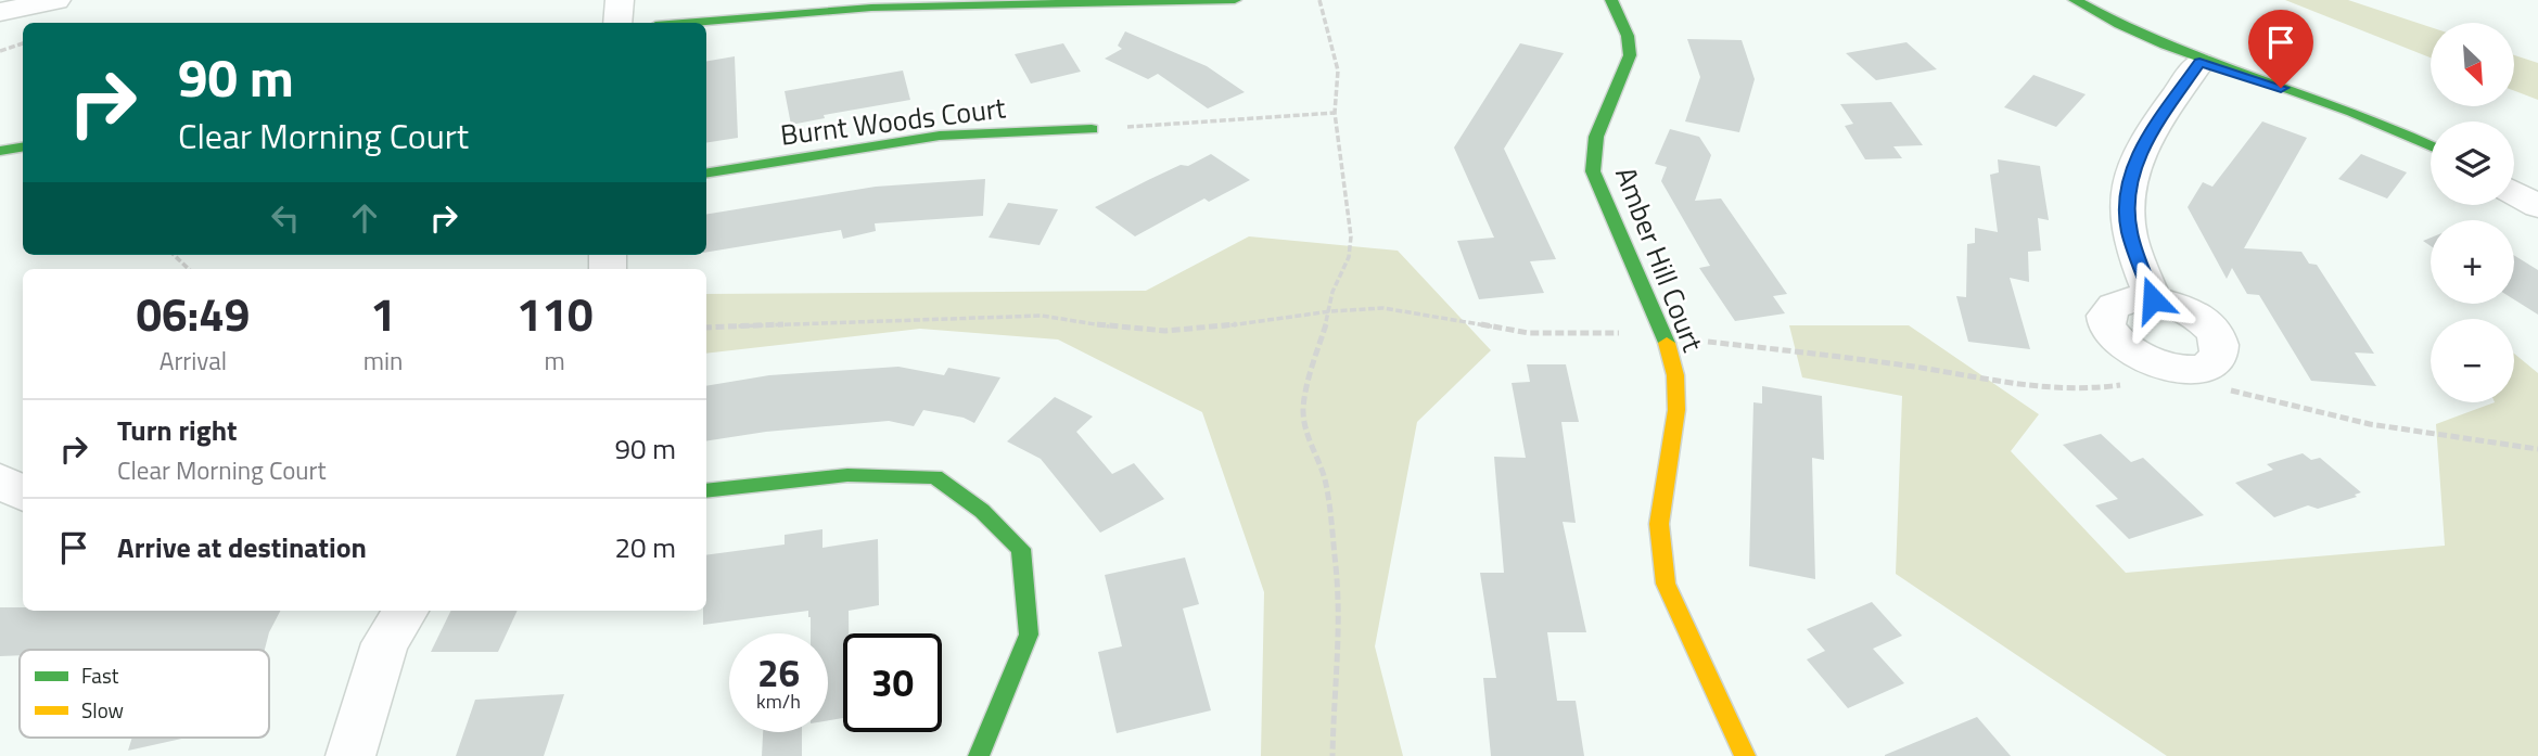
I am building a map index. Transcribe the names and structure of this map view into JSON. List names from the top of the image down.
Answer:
{
  "streets": {
    "street": ["Burnt Woods Court", "Amber Hill Court"]
  },
  "legend": ["Fast", "Slow"],
  "north": "bottom right",
  "page": {
    "map_buttons": ["+", "−"],
    "turn": ["90 m", "Clear Morning Court"],
    "eta": [
      "06:49",
      "Arrival",
      "1",
      "min",
      "110",
      "m"
    ],
    "list": [
      {
        "name": "Turn right",
        "note": "Clear Morning Court",
        "value": "90 m"
      },
      {
        "name": "Arrive at destination",
        "value": "20 m"
      }
    ],
    "speed": "26 km/h",
    "limit": "30"
  }
}
